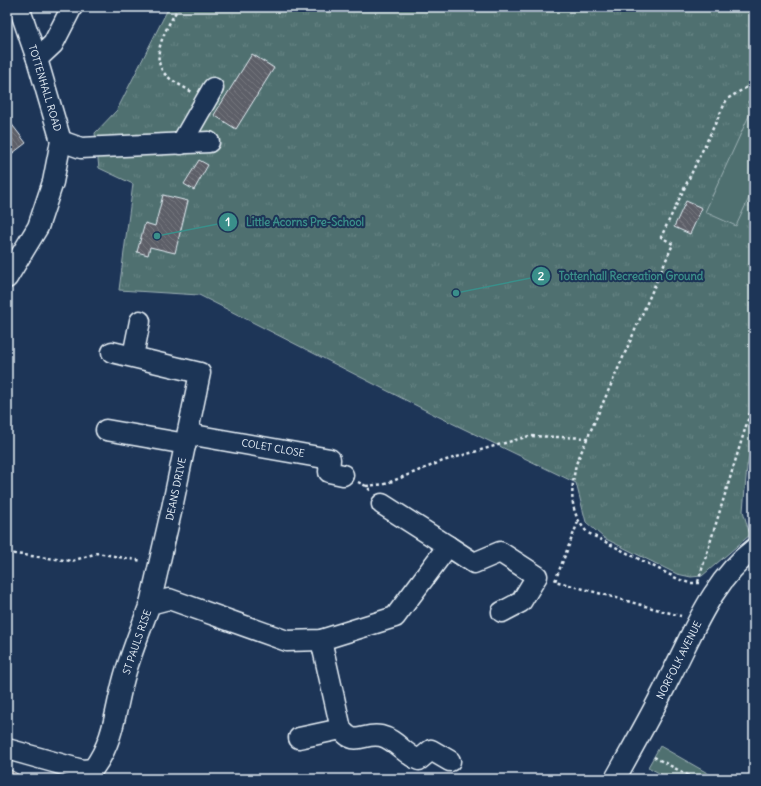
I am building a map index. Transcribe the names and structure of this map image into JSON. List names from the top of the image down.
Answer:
{
  "streets": {
    "street": [
      "TOTTENHALL ROAD",
      "COLET CLOSE",
      "DEANS DRIVE",
      "ST PAULS RISE",
      "NORFOLK AVENUE"
    ]
  },
  "crossings": [
    ["COLET CLOSE", "DEANS DRIVE"],
    ["DEANS DRIVE", "ST PAULS RISE"]
  ],
  "places": ["Little Acorns Pre-School", "Tottenhall Recreation Ground"]
}
